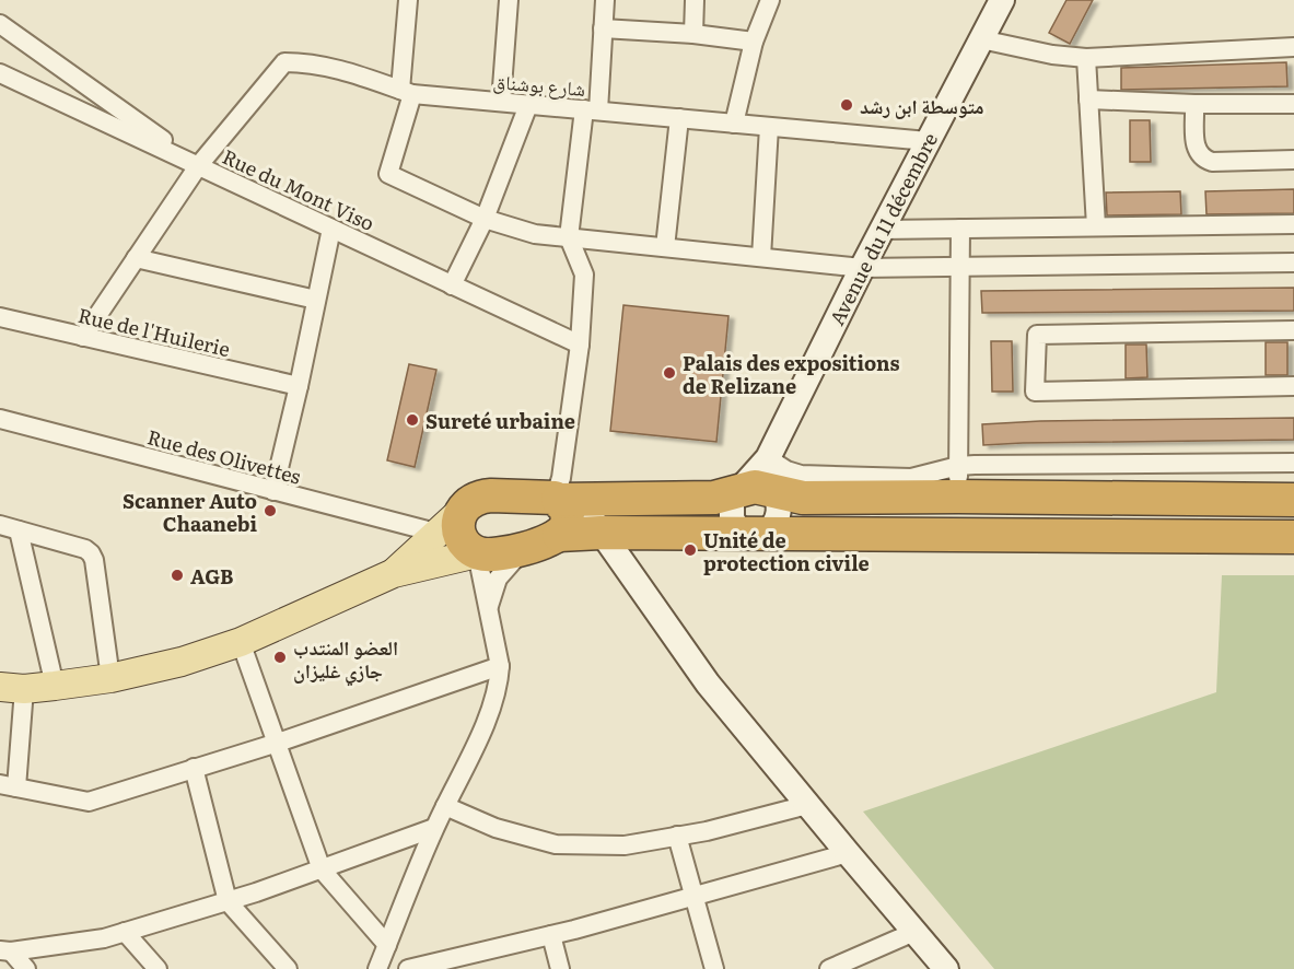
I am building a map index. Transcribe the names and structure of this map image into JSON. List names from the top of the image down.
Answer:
{
  "streets": {
    "street": [
      "شارع بوشناق",
      "Rue du Mont Viso",
      "Avenue du 11 décembre",
      "Rue de l'Huilerie",
      "Rue des Olivettes"
    ]
  },
  "crossings": [
    ["شارع بوشناق", "Rue du Mont Viso"],
    ["شارع بوشناق", "Avenue du 11 décembre"]
  ],
  "places": [
    "متوسطة ابن رشد",
    "Palais des expositions de Relizane",
    "Sureté urbaine",
    "Scanner Auto Chaanebi",
    "Unité de protection civile",
    "AGB",
    "العضو المنتدب جازي غليزان"
  ]
}
